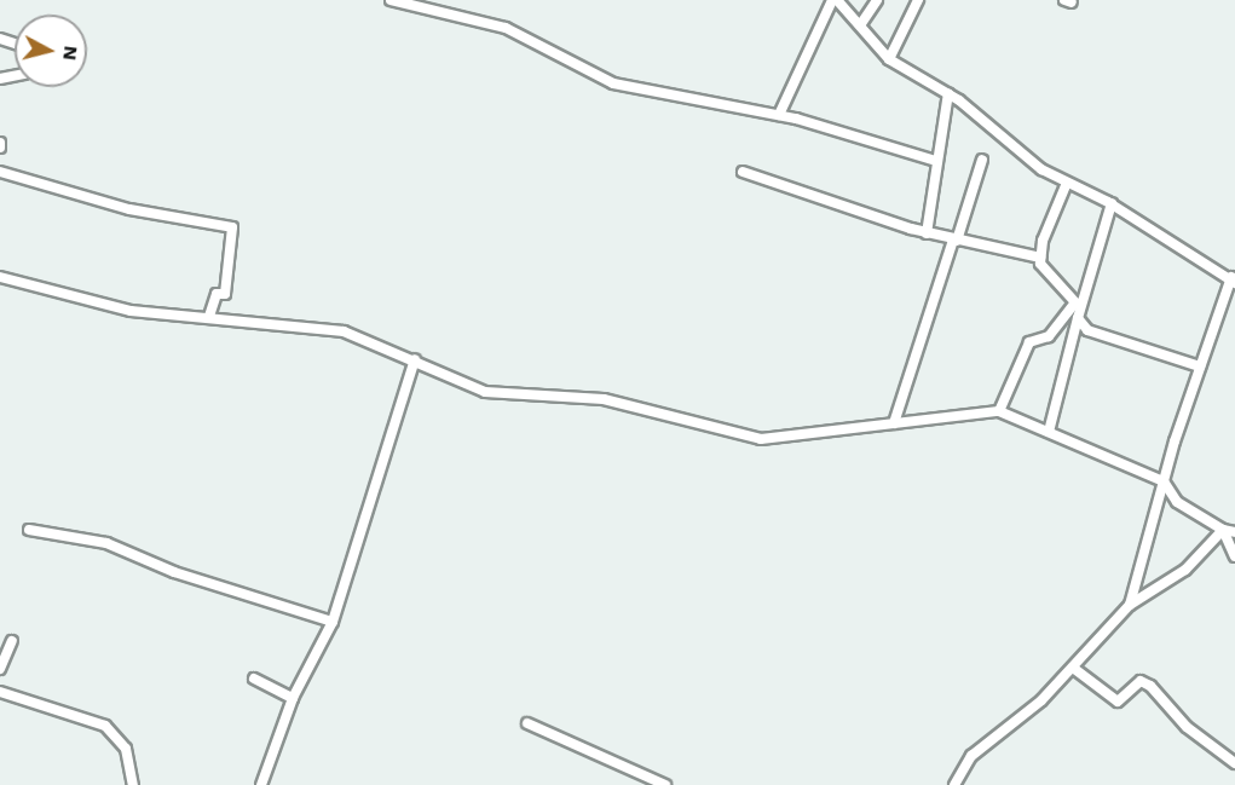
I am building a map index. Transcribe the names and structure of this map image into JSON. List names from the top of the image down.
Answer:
{
  "north": "right"
}
